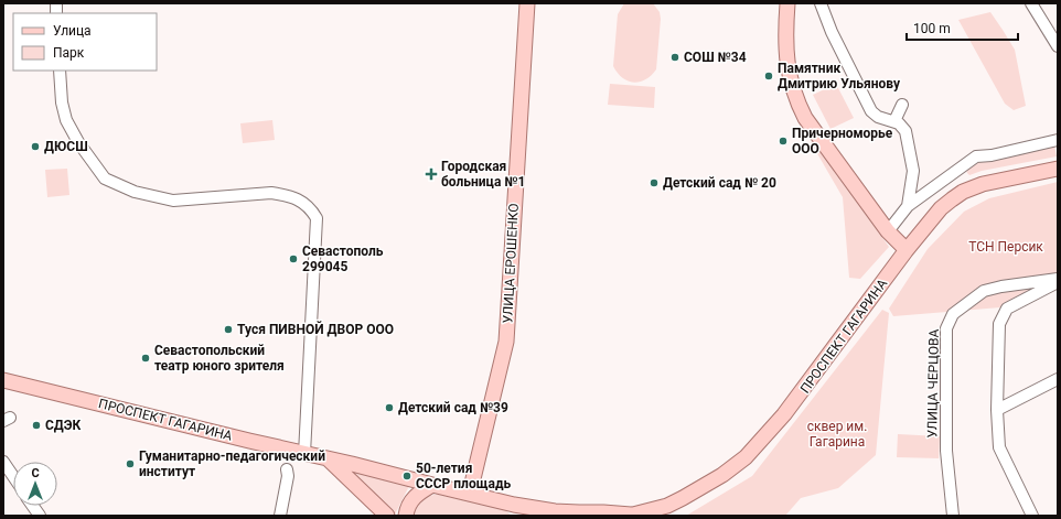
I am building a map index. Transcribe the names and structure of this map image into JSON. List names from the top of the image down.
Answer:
{
  "streets": {
    "main road": ["УЛИЦА ЕРОШЕНКО", "ПРОСПЕКТ ГАГАРИНА"],
    "street": ["УЛИЦА ЧЕРЦОВА"]
  },
  "parks": ["ТСН Персик", "сквер им. Гагарина"],
  "places": {
    "other": [
      "СОШ №34",
      "Памятник Дмитрию Ульянову",
      "Причерноморье ООО",
      "ДЮСШ",
      "Детский сад № 20",
      "Севастополь 299045",
      "Туся ПИВНОЙ ДВОР ООО",
      "Севастопольский театр юного зрителя",
      "Детский сад №39",
      "СДЭК",
      "Гуманитарно-педагогический институт",
      "50-летия СССР площадь"
    ],
    "health": ["Городская больница №1"]
  },
  "legend": ["Улица", "Парк"],
  "scale_bar": "100 m",
  "north": "top"
}
